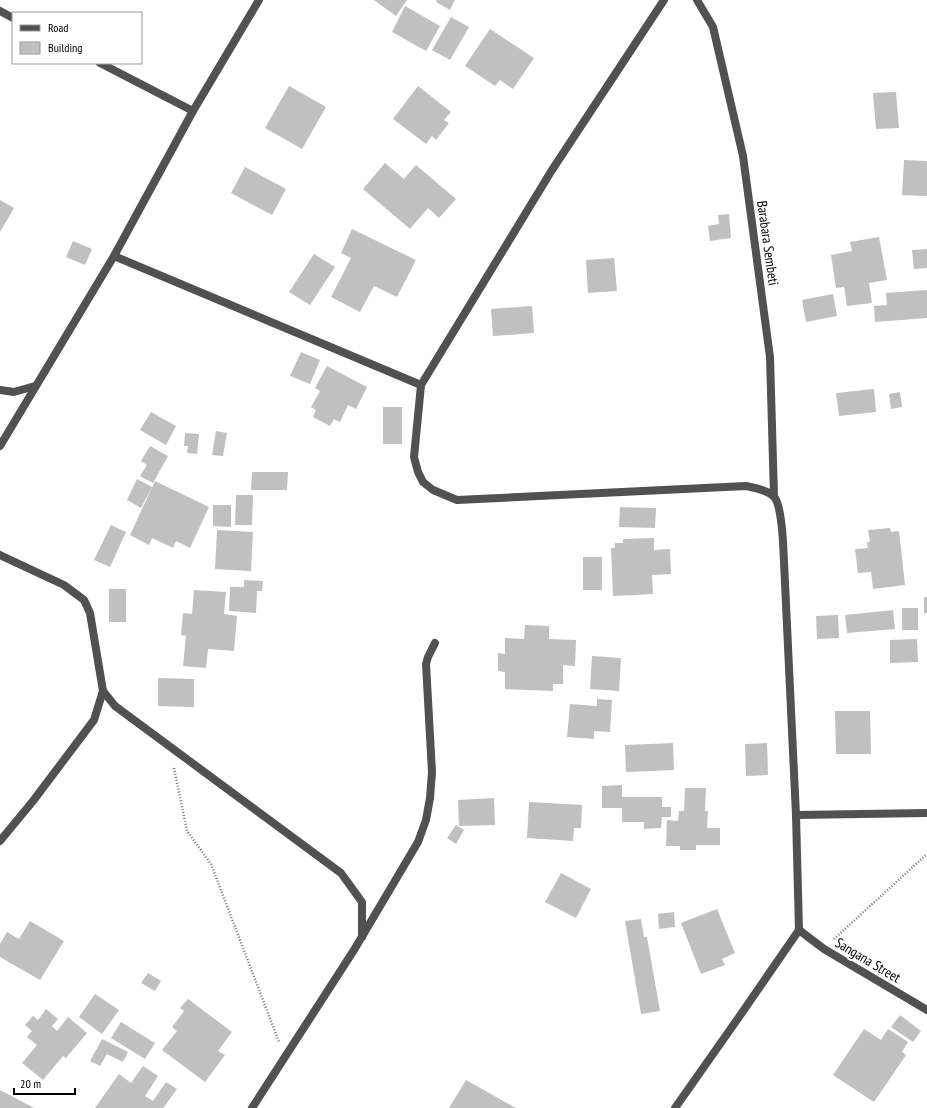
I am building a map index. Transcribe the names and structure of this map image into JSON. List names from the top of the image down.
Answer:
{
  "streets": {
    "street": ["Barabara Sembeti", "Sangana Street"]
  },
  "crossings": [
    ["Barabara Sembeti", "Sangana Street"]
  ],
  "legend": ["Road", "Building"],
  "scale_bar": "20 m"
}
